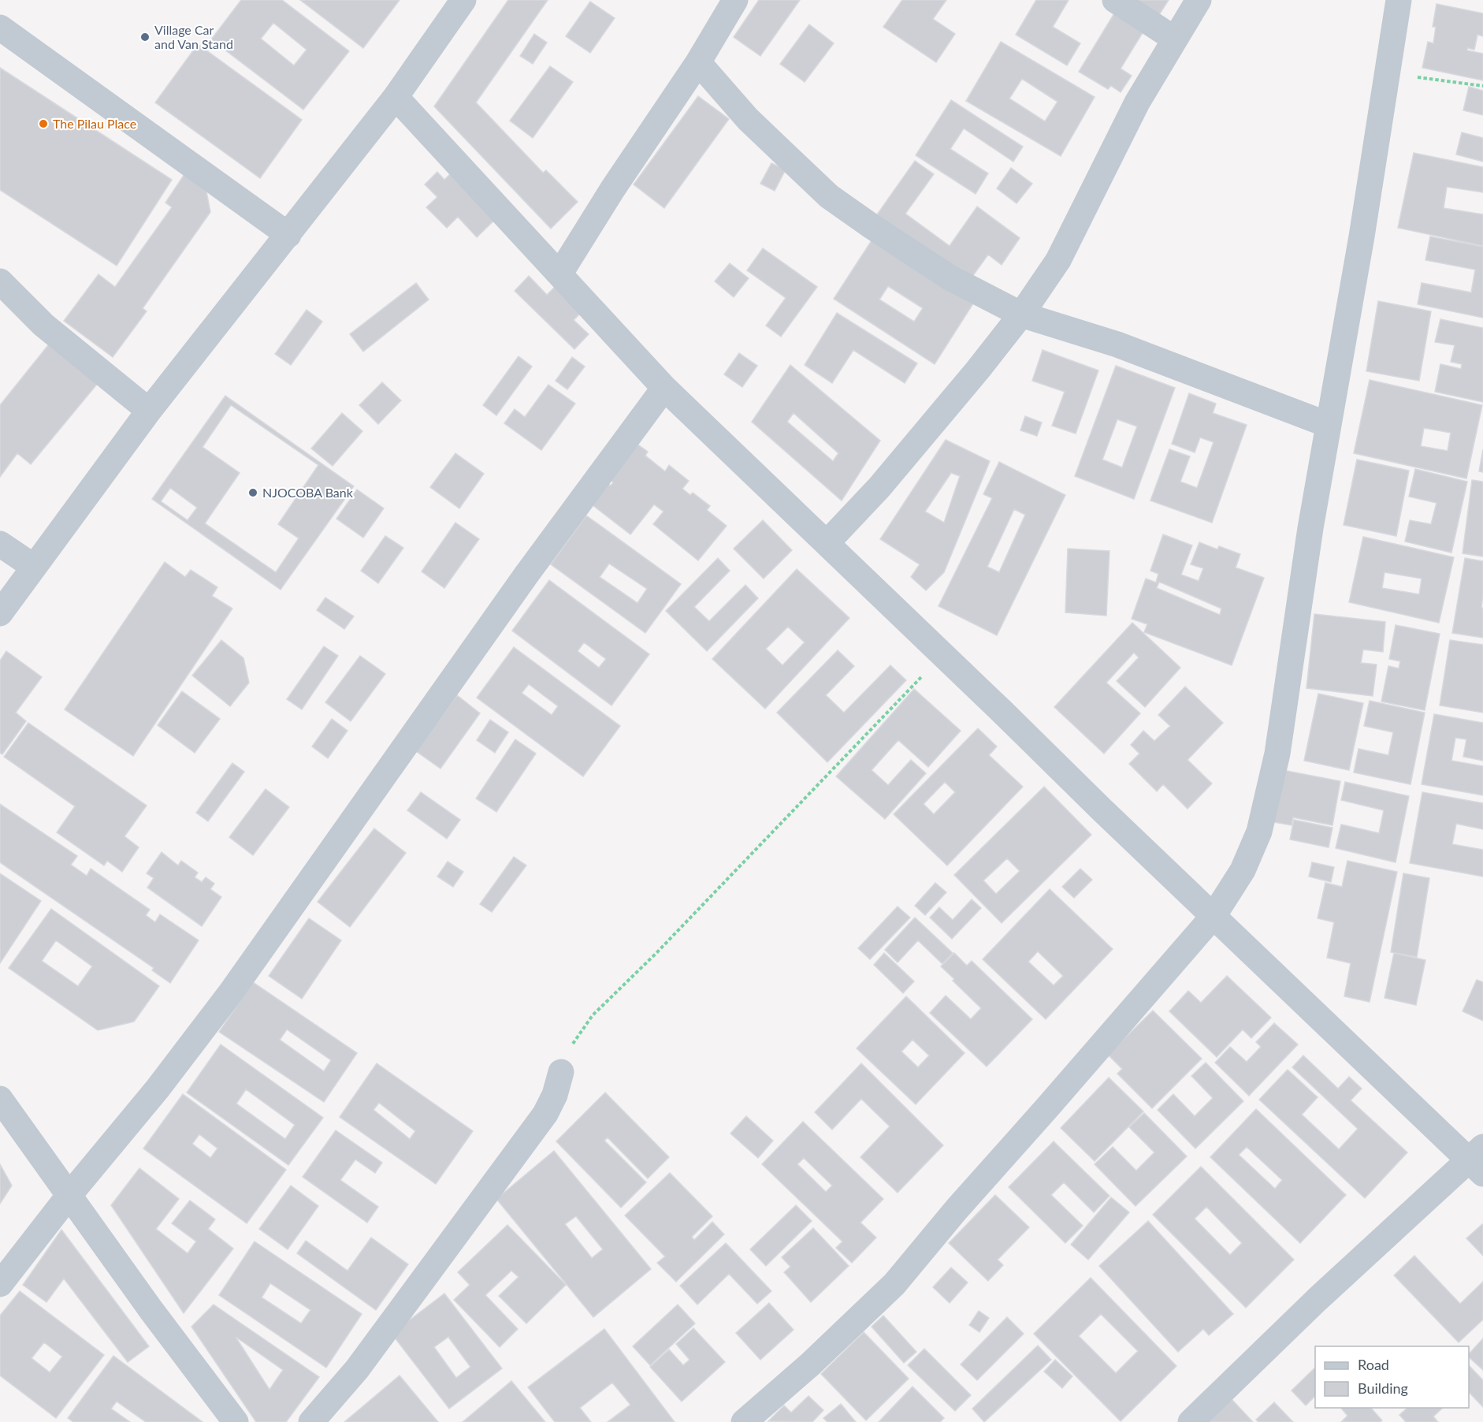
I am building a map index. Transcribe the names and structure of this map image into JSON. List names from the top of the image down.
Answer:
{
  "places": ["Village Car and Van Stand", "The Pilau Place", "NJOCOBA Bank"],
  "legend": ["Road", "Building"]
}
